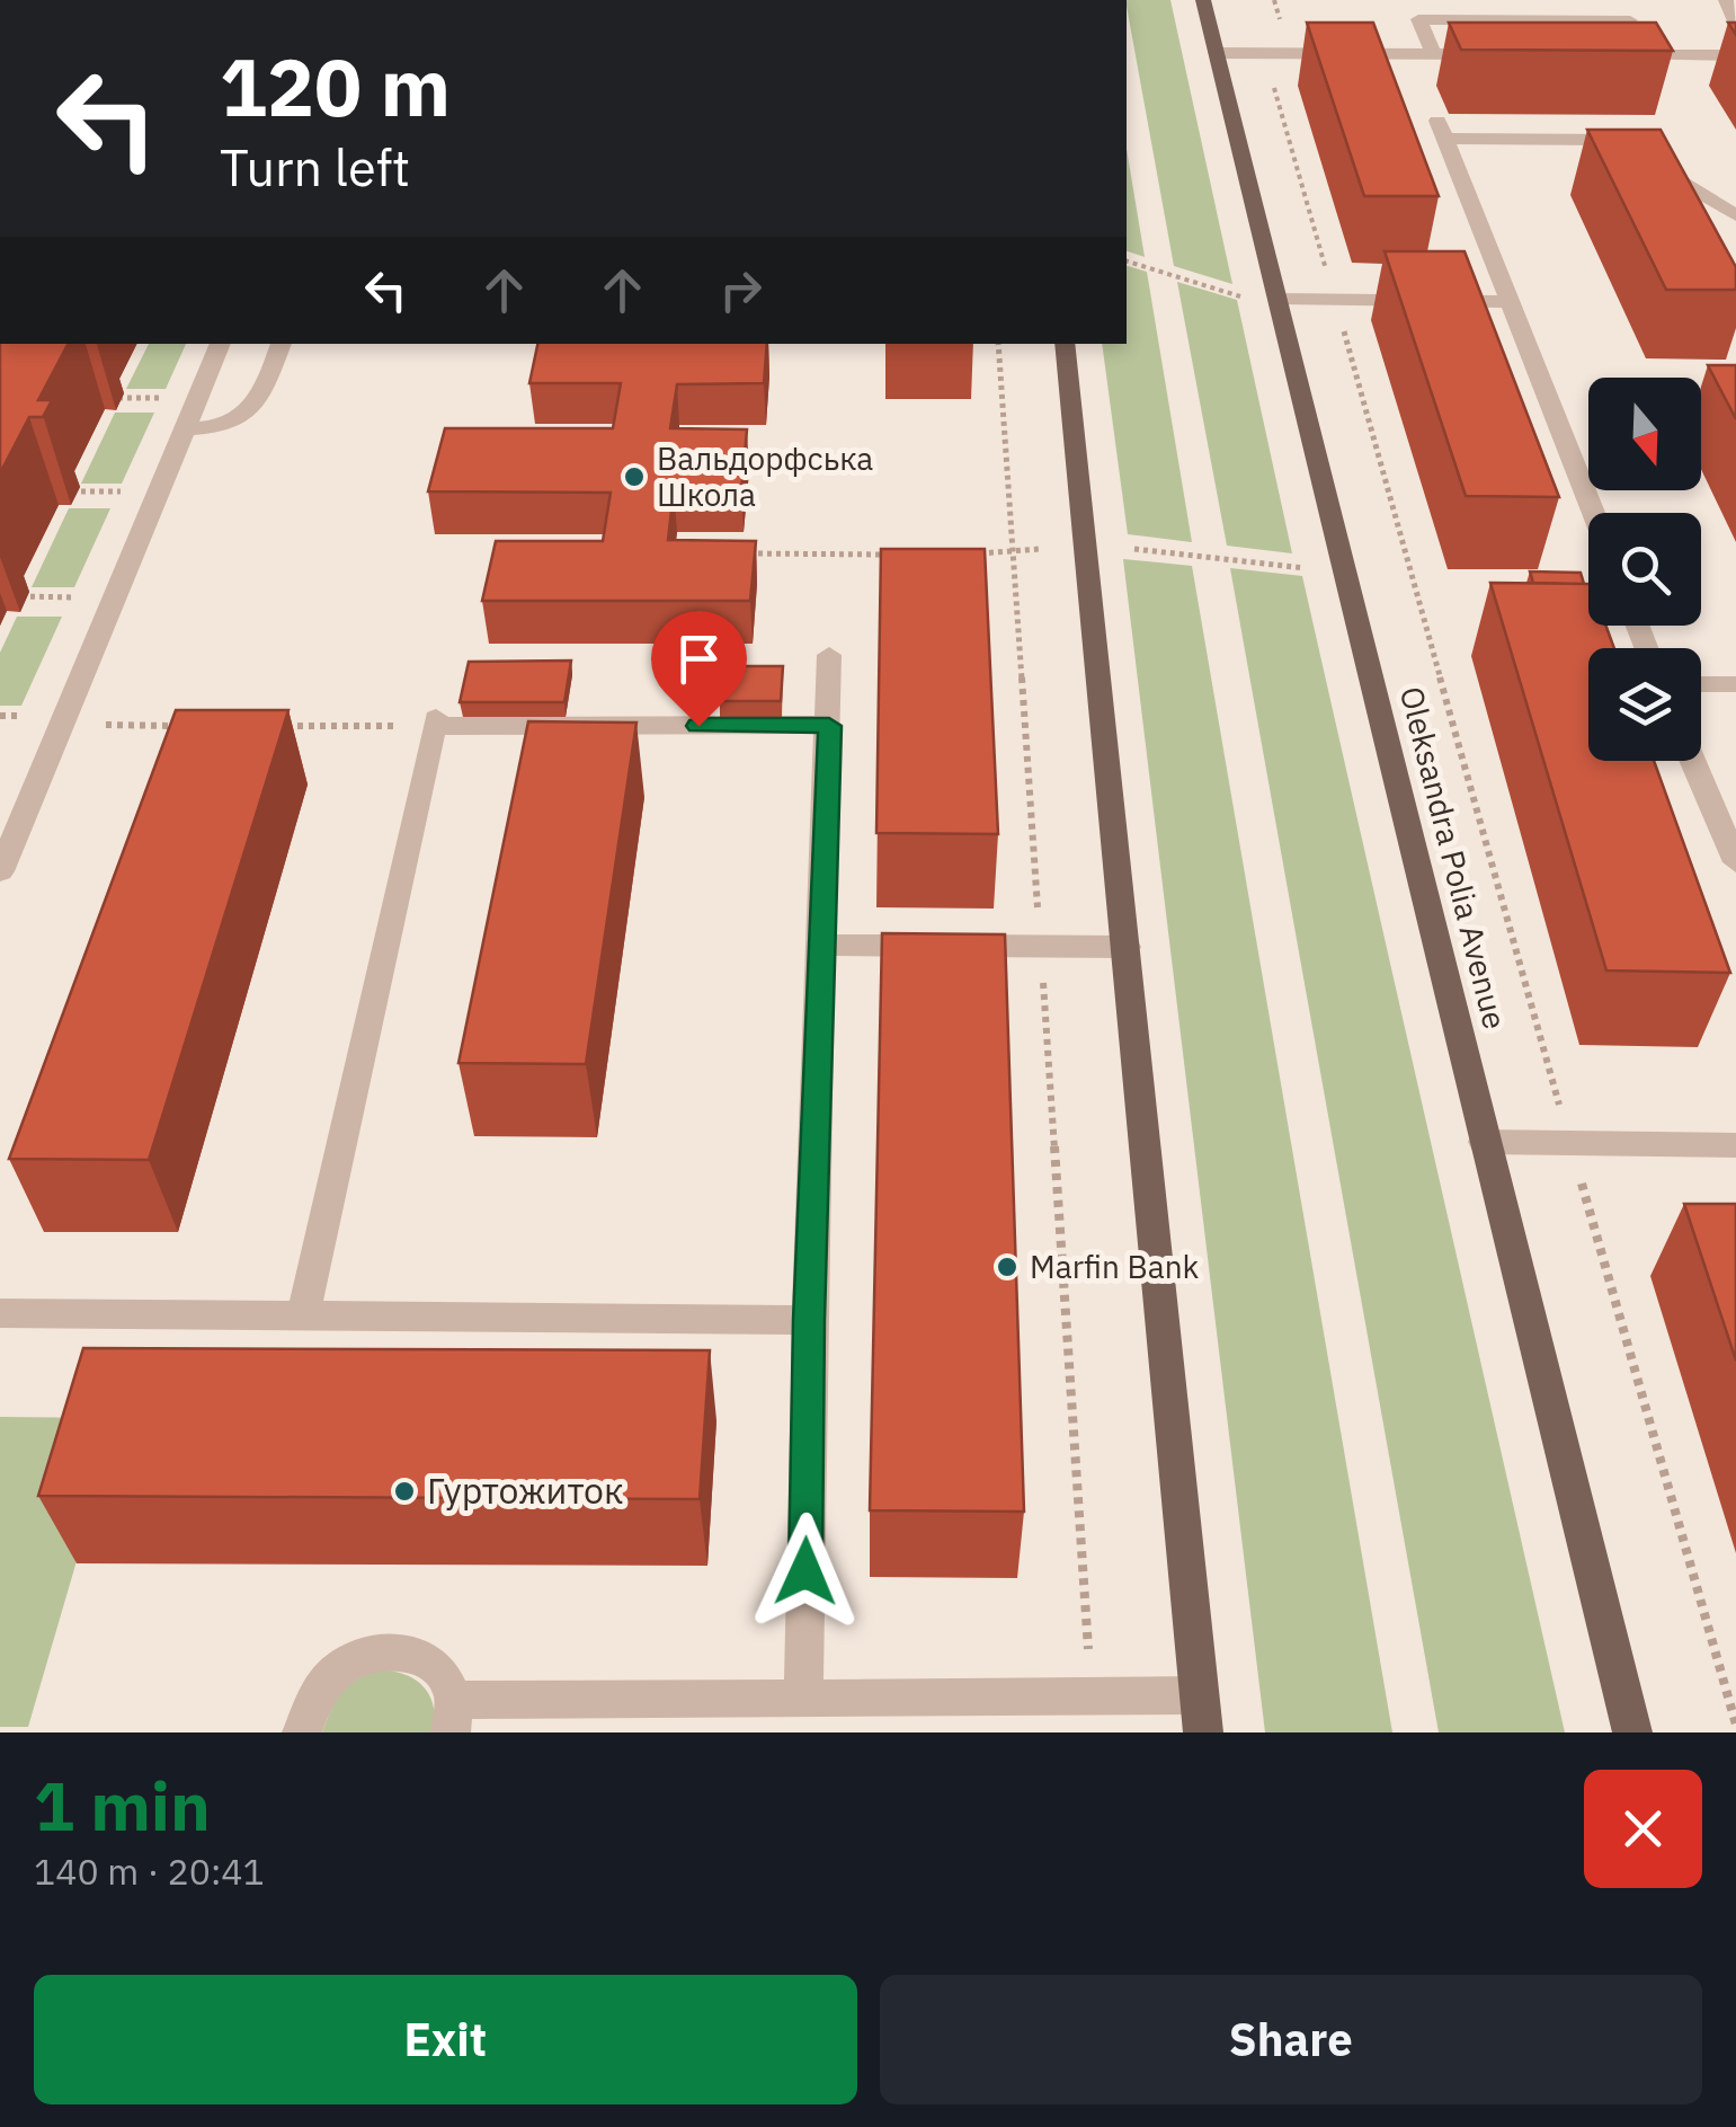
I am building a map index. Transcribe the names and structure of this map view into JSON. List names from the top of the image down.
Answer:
{
  "streets": {
    "main road": ["Oleksandra Polia Avenue"]
  },
  "places": ["Вальдорфська Школа", "Marfin Bank", "Гуртожиток"],
  "north": "bottom",
  "page": {
    "turn": ["120 m", "Turn left"],
    "heading": ["1 min", "140 m · 20:41"],
    "buttons": ["Exit", "Share"]
  }
}
